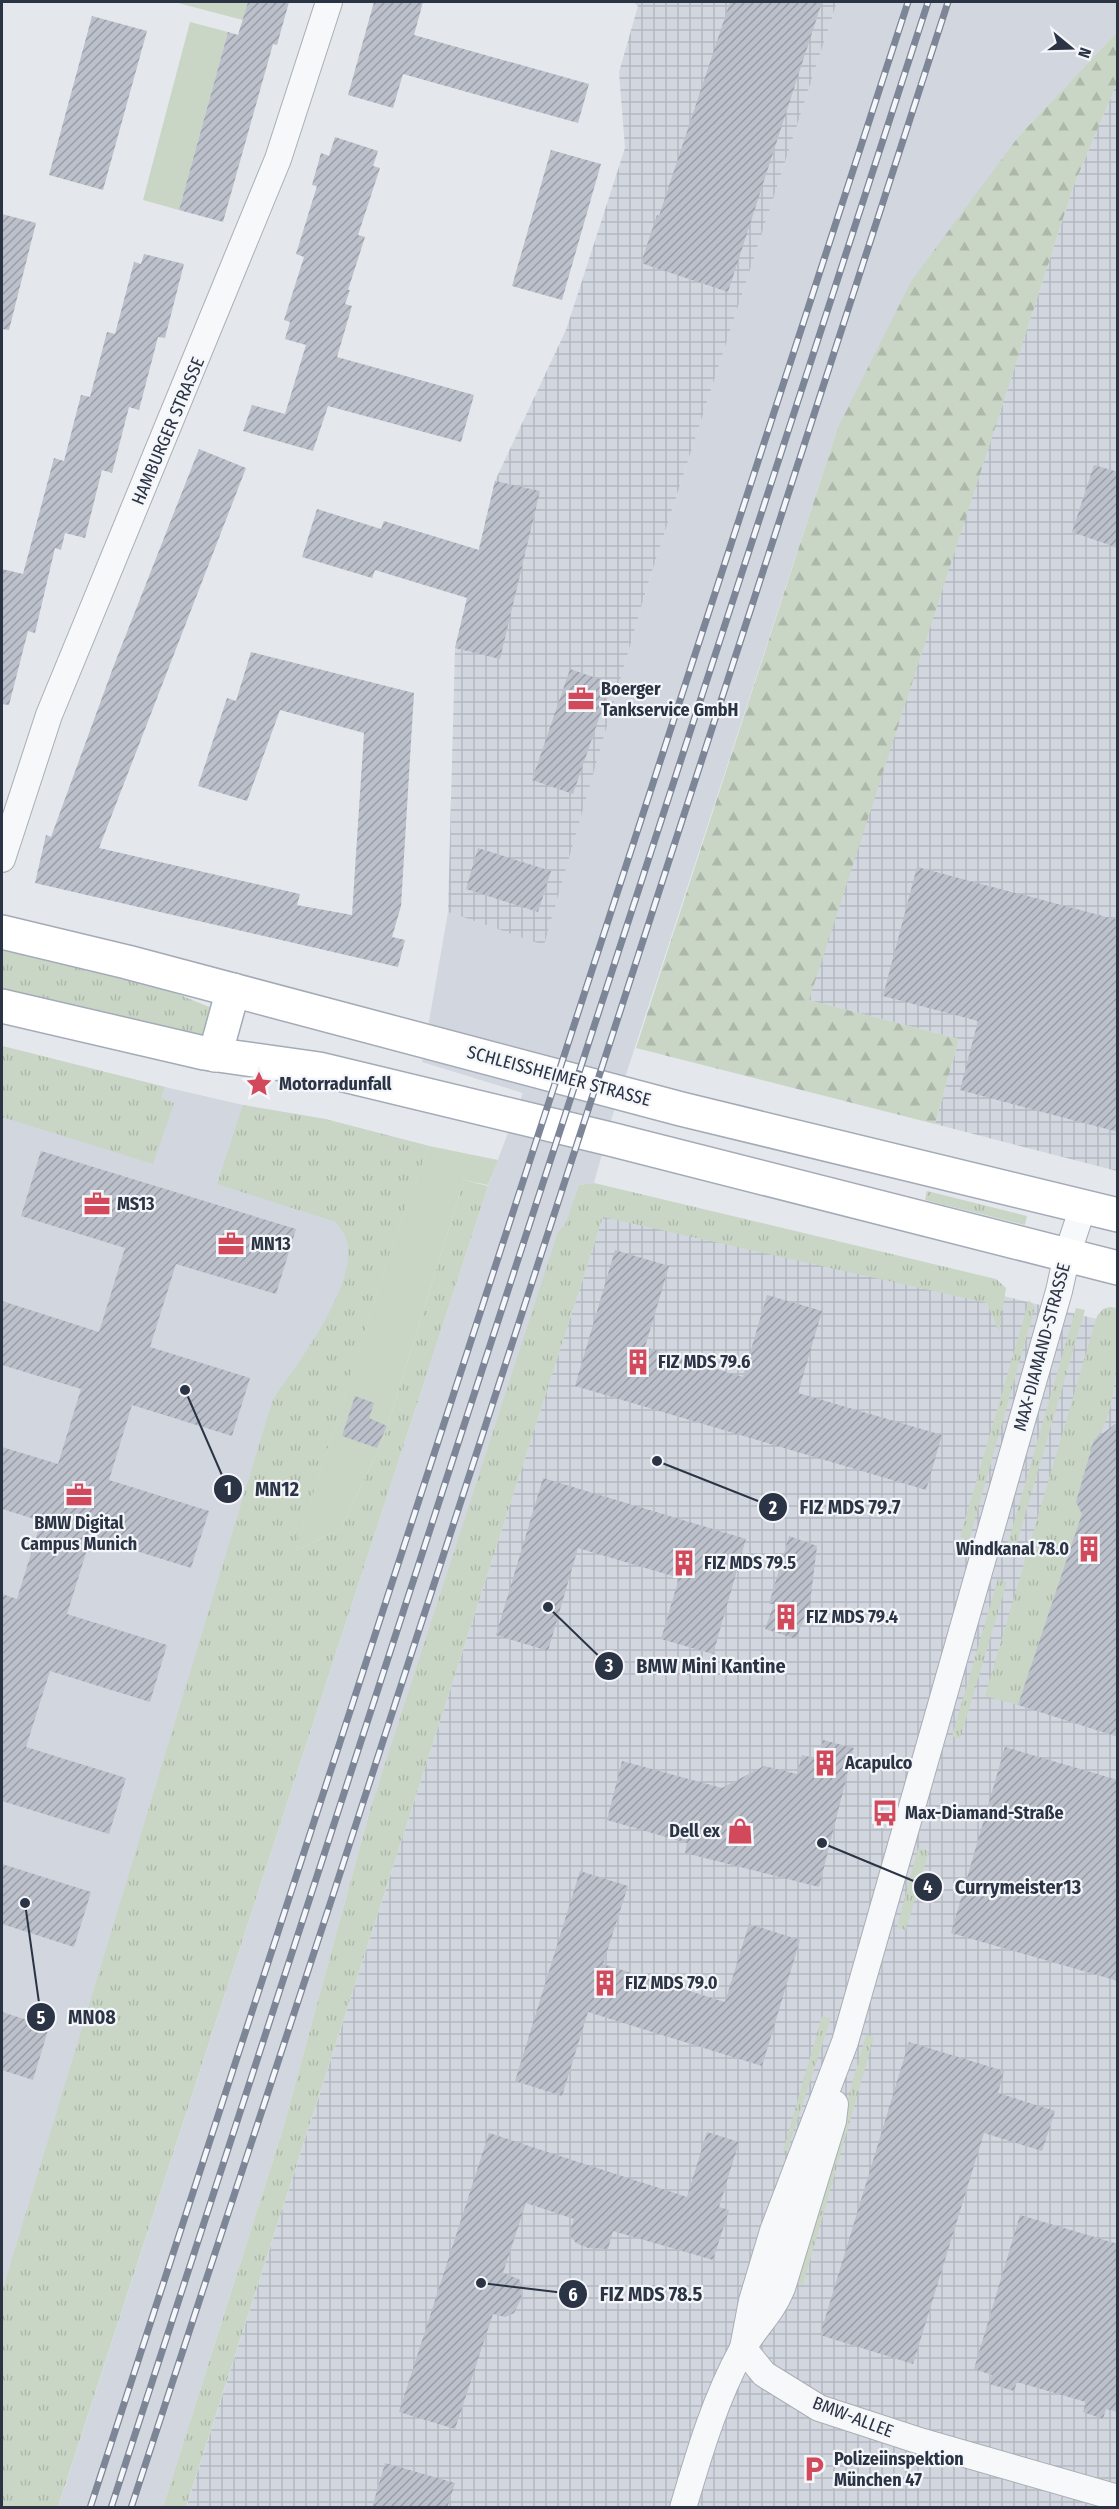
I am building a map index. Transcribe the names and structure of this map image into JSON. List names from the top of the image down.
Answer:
{
  "streets": {
    "main road": ["SCHLEISSHEIMER STRASSE"],
    "street": ["HAMBURGER STRASSE", "MAX-DIAMAND-STRASSE", "BMW-ALLEE"]
  },
  "crossings": [
    ["SCHLEISSHEIMER STRASSE", "MAX-DIAMAND-STRASSE"],
    ["MAX-DIAMAND-STRASSE", "BMW-ALLEE"]
  ],
  "places": {
    "office": [
      "Boerger Tankservice GmbH",
      "MS13",
      "MN13",
      "BMW Digital Campus Munich"
    ],
    "place": ["Motorradunfall"],
    "building": [
      "FIZ MDS 79.6",
      "Windkanal 78.0",
      "FIZ MDS 79.5",
      "FIZ MDS 79.4",
      "Acapulco",
      "FIZ MDS 79.0"
    ],
    "other": [
      "MN12",
      "FIZ MDS 79.7",
      "BMW Mini Kantine",
      "Currymeister13",
      "MN08",
      "FIZ MDS 78.5"
    ],
    "bus stop": ["Max-Diamand-Straße"],
    "shop": ["Dell ex"],
    "parking": ["Polizeiinspektion München 47"]
  },
  "north": "right"
}
